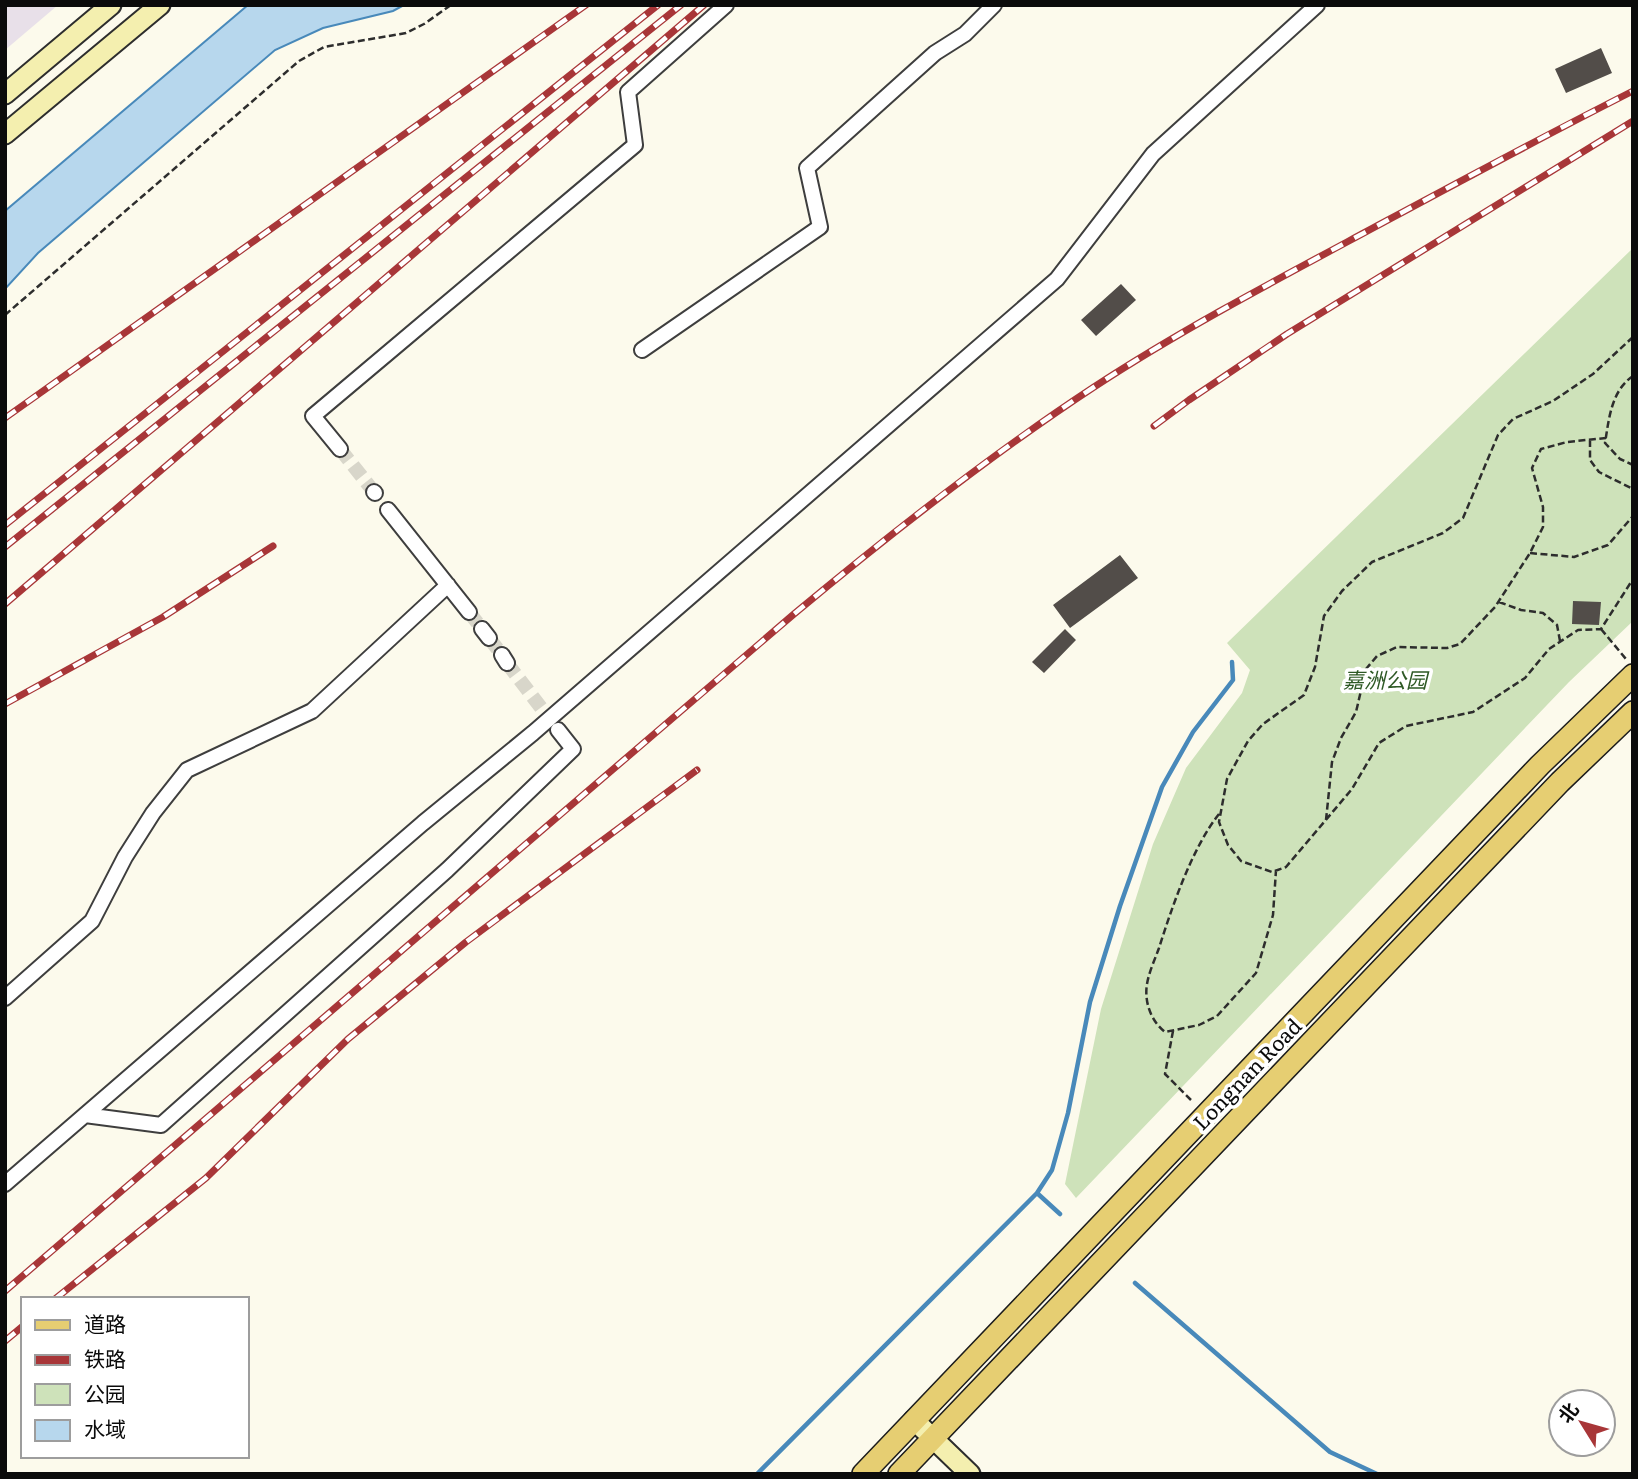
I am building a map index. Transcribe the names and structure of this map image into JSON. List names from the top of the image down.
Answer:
{
  "streets": {
    "main road": ["Longnan Road"]
  },
  "parks": ["嘉洲公园"],
  "legend": [
    "道路",
    "铁路",
    "公园",
    "水域"
  ],
  "north": "top left"
}
